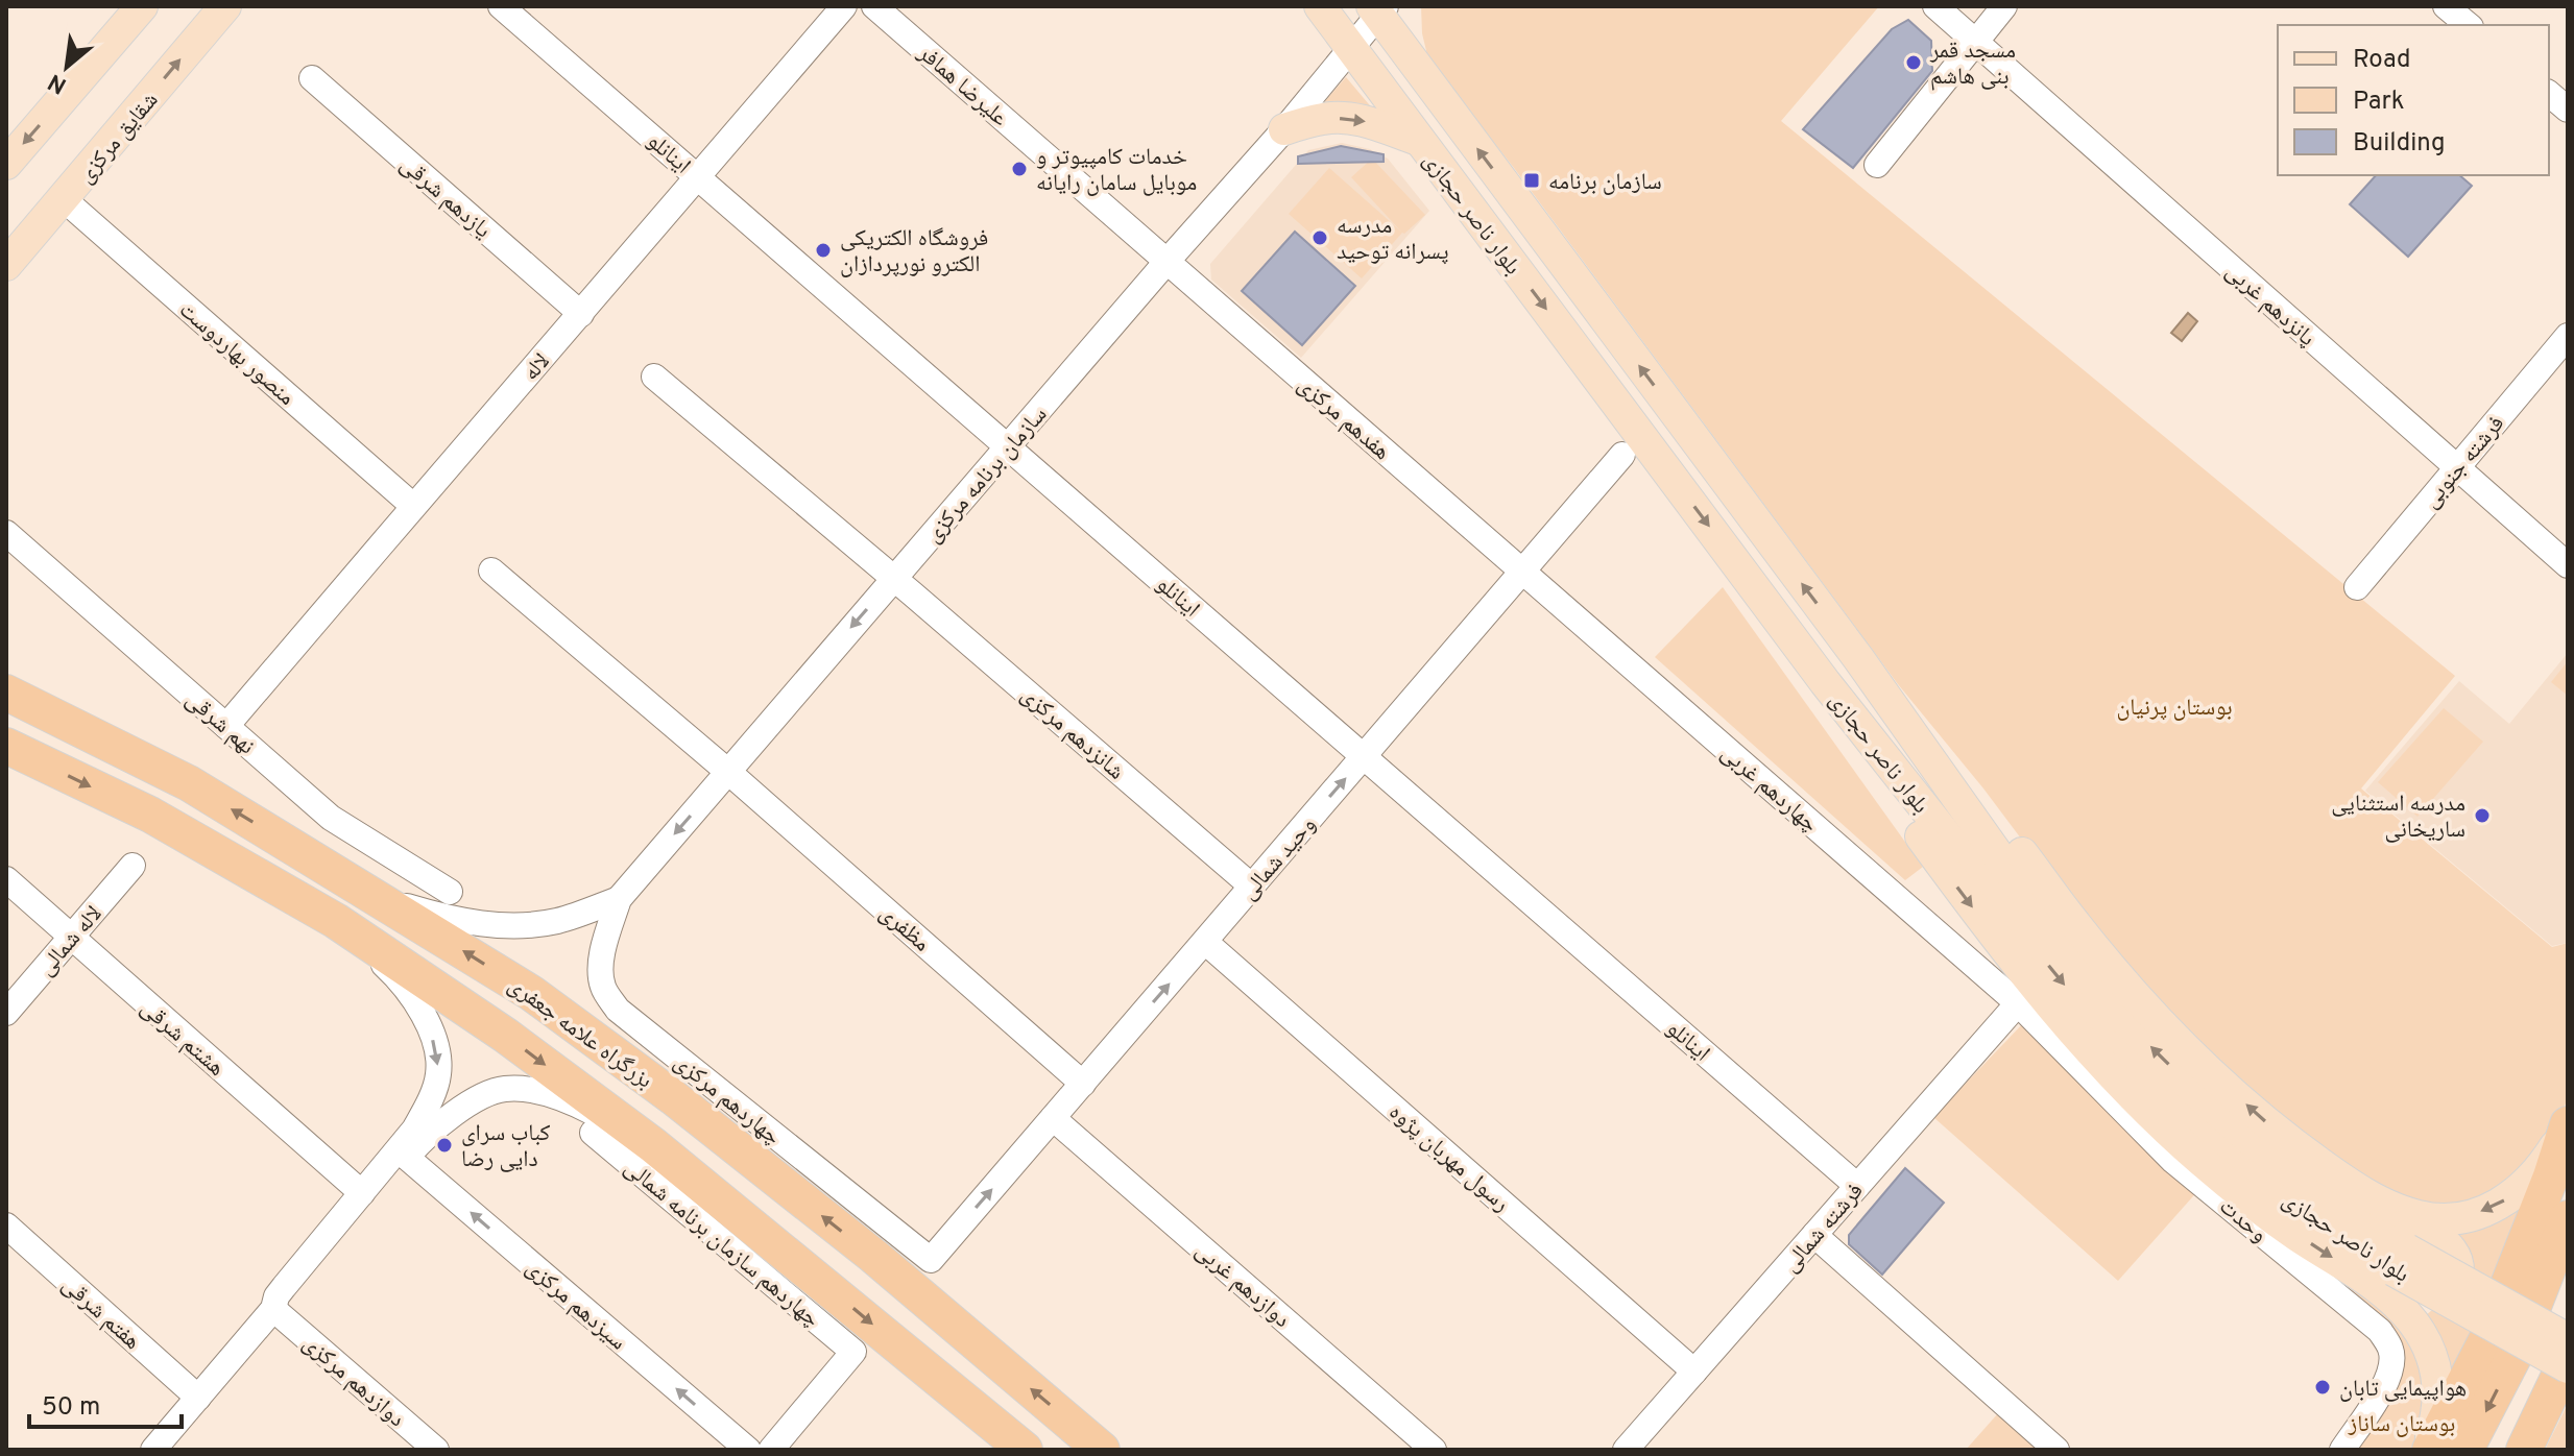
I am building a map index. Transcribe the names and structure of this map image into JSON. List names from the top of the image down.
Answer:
{
  "streets": {
    "highway": ["بزرگراه علامه جعفری"],
    "main road": ["شقایق مرکزی", "بلوار ناصر حجازی"],
    "street": [
      "علیرضا همافر",
      "اینانلو",
      "یازدهم شرقی",
      "پانزدهم غربی",
      "منصور بهاردوست",
      "لاله",
      "هفدهم مرکزی",
      "فرشته جنوبی",
      "سازمان برنامه مرکزی",
      "نهم شرقی",
      "شانزدهم مرکزی",
      "چهاردهم غربی",
      "وحید شمالی",
      "مظفری",
      "لاله شمالی",
      "هشتم شرقی",
      "چهاردهم مرکزی",
      "رسول مهربان پژوه",
      "وحدت",
      "فرشته شمالی",
      "چهاردهم سازمان برنامه شمالی",
      "دوازدهم غربی",
      "سیزدهم مرکزی",
      "هفتم شرقی",
      "دوازدهم مرکزی"
    ]
  },
  "crossings": [
    ["علیرضا همافر", "هفدهم مرکزی"],
    ["علیرضا همافر", "سازمان برنامه مرکزی"],
    ["شقایق مرکزی", "منصور بهاردوست"],
    ["اینانلو", "لاله"],
    ["اینانلو", "سازمان برنامه مرکزی"],
    ["اینانلو", "وحید شمالی"],
    ["اینانلو", "فرشته شمالی"],
    ["یازدهم شرقی", "لاله"],
    ["بلوار ناصر حجازی", "سازمان برنامه مرکزی"],
    ["پانزدهم غربی", "فرشته جنوبی"],
    ["منصور بهاردوست", "لاله"],
    ["لاله", "نهم شرقی"],
    ["هفدهم مرکزی", "سازمان برنامه مرکزی"],
    ["هفدهم مرکزی", "چهاردهم غربی"],
    ["هفدهم مرکزی", "وحید شمالی"],
    ["سازمان برنامه مرکزی", "شانزدهم مرکزی"],
    ["سازمان برنامه مرکزی", "مظفری"],
    ["سازمان برنامه مرکزی", "چهاردهم مرکزی"],
    ["شانزدهم مرکزی", "وحید شمالی"],
    ["چهاردهم غربی", "وحید شمالی"],
    ["چهاردهم غربی", "وحدت"],
    ["چهاردهم غربی", "فرشته شمالی"],
    ["وحید شمالی", "مظفری"],
    ["وحید شمالی", "چهاردهم مرکزی"],
    ["وحید شمالی", "رسول مهربان پژوه"],
    ["وحید شمالی", "دوازدهم غربی"],
    ["لاله شمالی", "هشتم شرقی"],
    ["رسول مهربان پژوه", "فرشته شمالی"],
    ["وحدت", "فرشته شمالی"]
  ],
  "one_way": ["سازمان برنامه مرکزی", "وحید شمالی", "سیزدهم مرکزی"],
  "parks": ["بوستان پرنیان", "بوستان ساناز"],
  "places": {
    "other": [
      "مسجد قمر بنی هاشم",
      "خدمات کامپیوتر و موبایل سامان رایانه",
      "مدرسه پسرانه توحید",
      "فروشگاه الکتریکی الکترو نورپردازان",
      "مدرسه استثنایی ساریخانی",
      "کباب سرای دایی رضا",
      "هواپیمایی تابان"
    ],
    "transit": ["سازمان برنامه"]
  },
  "legend": ["Road", "Park", "Building"],
  "scale_bar": "50 m",
  "north": "bottom left"
}
